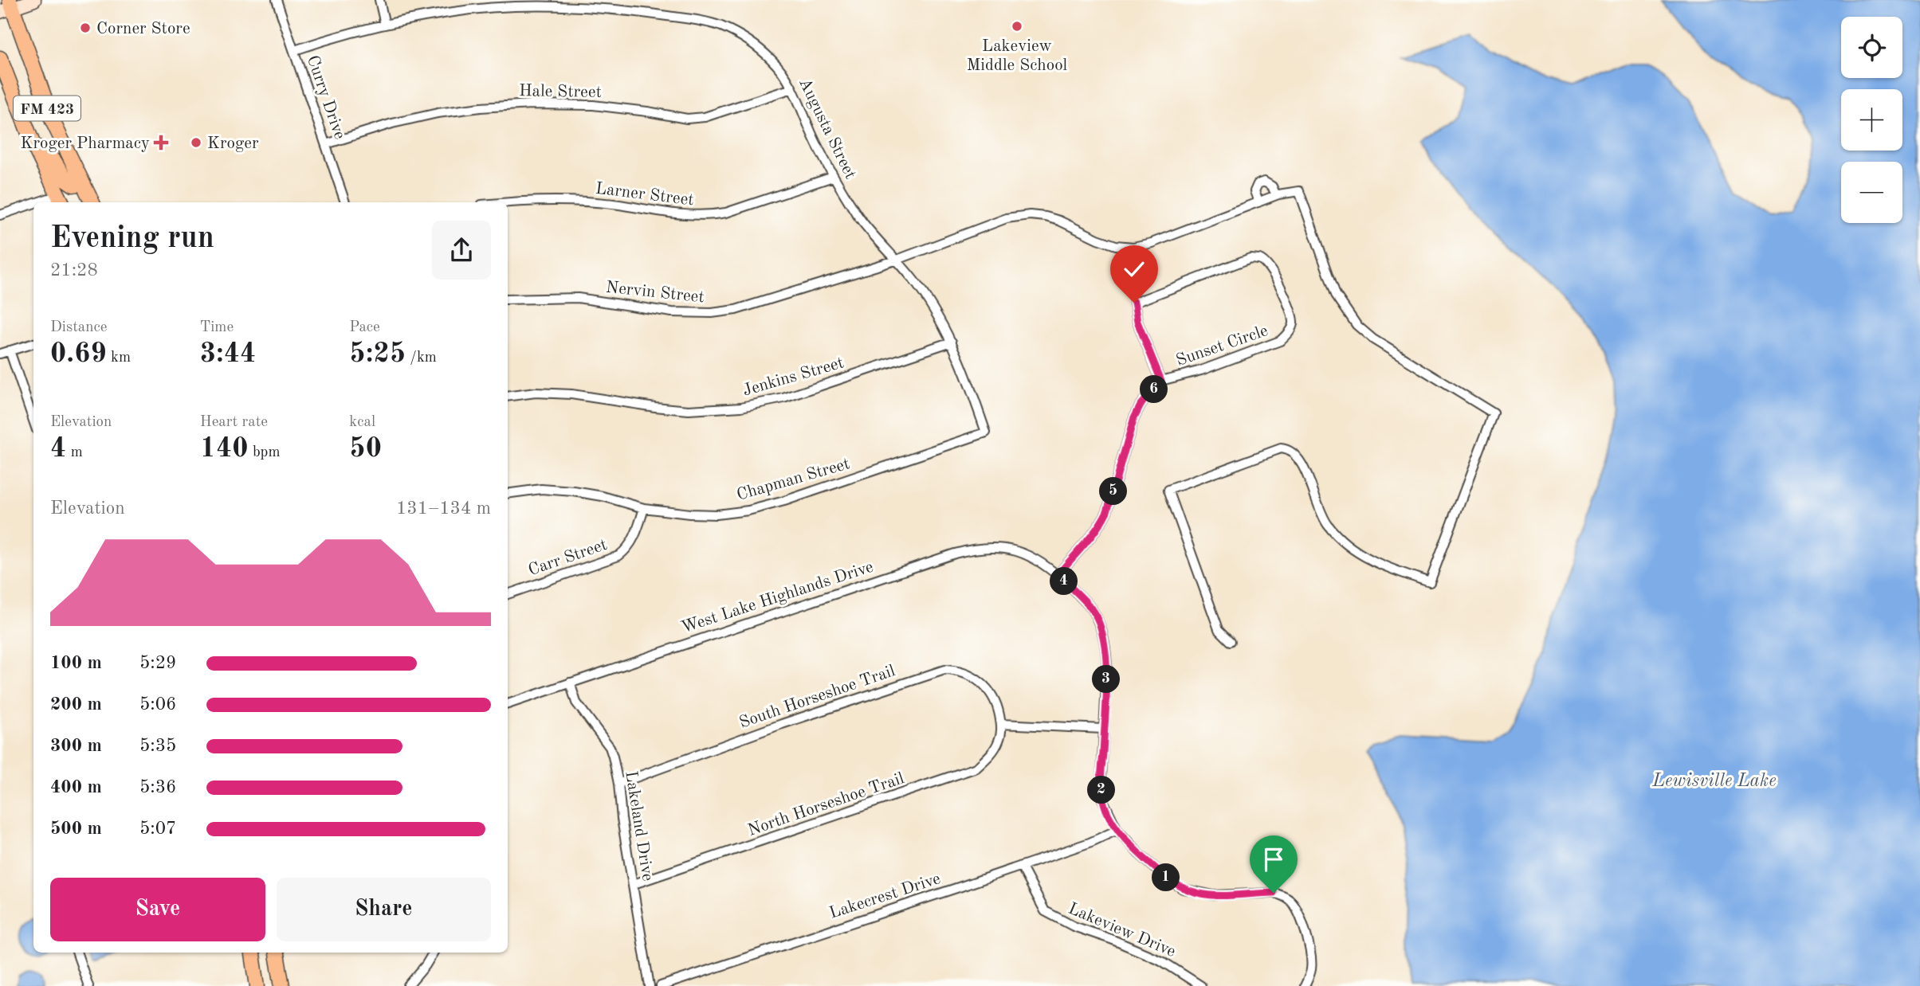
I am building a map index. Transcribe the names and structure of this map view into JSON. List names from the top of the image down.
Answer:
{
  "streets": {
    "main road": ["FM 423"],
    "street": [
      "Hale Street",
      "Curry Drive",
      "Augusta Street",
      "Larner Street",
      "Nervin Street",
      "Sunset Circle",
      "Jenkins Street",
      "Chapman Street",
      "Carr Street",
      "West Lake Highlands Drive",
      "South Horseshoe Trail",
      "North Horseshoe Trail",
      "Lakeland Drive",
      "Lakecrest Drive",
      "Lakeview Drive"
    ]
  },
  "crossings": [
    ["Hale Street", "Curry Drive"],
    ["Hale Street", "Augusta Street"],
    ["Curry Drive", "Augusta Street"],
    ["Augusta Street", "Larner Street"],
    ["Augusta Street", "Nervin Street"],
    ["Augusta Street", "Jenkins Street"],
    ["Augusta Street", "Chapman Street"],
    ["Chapman Street", "Carr Street"],
    ["West Lake Highlands Drive", "Lakeland Drive"],
    ["West Lake Highlands Drive", "Lakecrest Drive"],
    ["South Horseshoe Trail", "North Horseshoe Trail"],
    ["South Horseshoe Trail", "Lakeland Drive"],
    ["North Horseshoe Trail", "Lakeland Drive"],
    ["Lakecrest Drive", "Lakeview Drive"]
  ],
  "water": ["Lewisville Lake"],
  "places": {
    "other": ["Lakeview Middle School", "Corner Store", "Kroger"],
    "health": ["Kroger Pharmacy"]
  },
  "page": {
    "map_buttons": ["+", "−"],
    "heading": ["Evening run", "21:28"],
    "stats": [
      ["Distance", "0.69 km"],
      ["Time", "3:44"],
      ["Pace", "5:25 /km"],
      ["Elevation", "4 m"],
      ["Heart rate", "140 bpm"],
      ["kcal", "50"]
    ],
    "pins": [
      "6",
      "5",
      "4",
      "3",
      "2",
      "1"
    ],
    "chart": ["Elevation", "131–134 m"],
    "list": [
      {
        "name": "100 m",
        "note": "5:29"
      },
      {
        "name": "200 m",
        "note": "5:06"
      },
      {
        "name": "300 m",
        "note": "5:35"
      },
      {
        "name": "400 m",
        "note": "5:36"
      },
      {
        "name": "500 m",
        "note": "5:07"
      }
    ],
    "buttons": ["Save", "Share"]
  }
}
